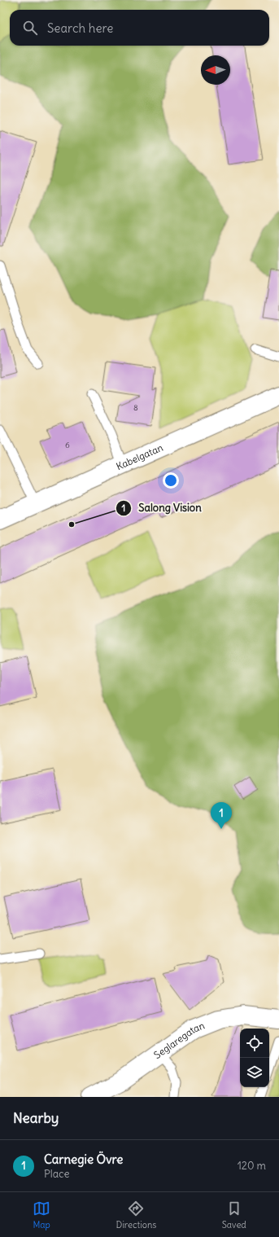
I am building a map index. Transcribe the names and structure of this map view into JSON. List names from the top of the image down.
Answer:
{
  "streets": {
    "street": ["Kabelgatan", "Seglaregatan"]
  },
  "places": ["Salong Vision"],
  "house_numbers": ["8", "6"],
  "north": "left",
  "page": {
    "search": "Search here",
    "pins": "1",
    "heading": "Nearby",
    "list": [
      {
        "mark": "1",
        "name": "Carnegie Övre",
        "note": "Place",
        "value": "120 m"
      }
    ],
    "nav": ["Map", "Directions", "Saved"]
  }
}
